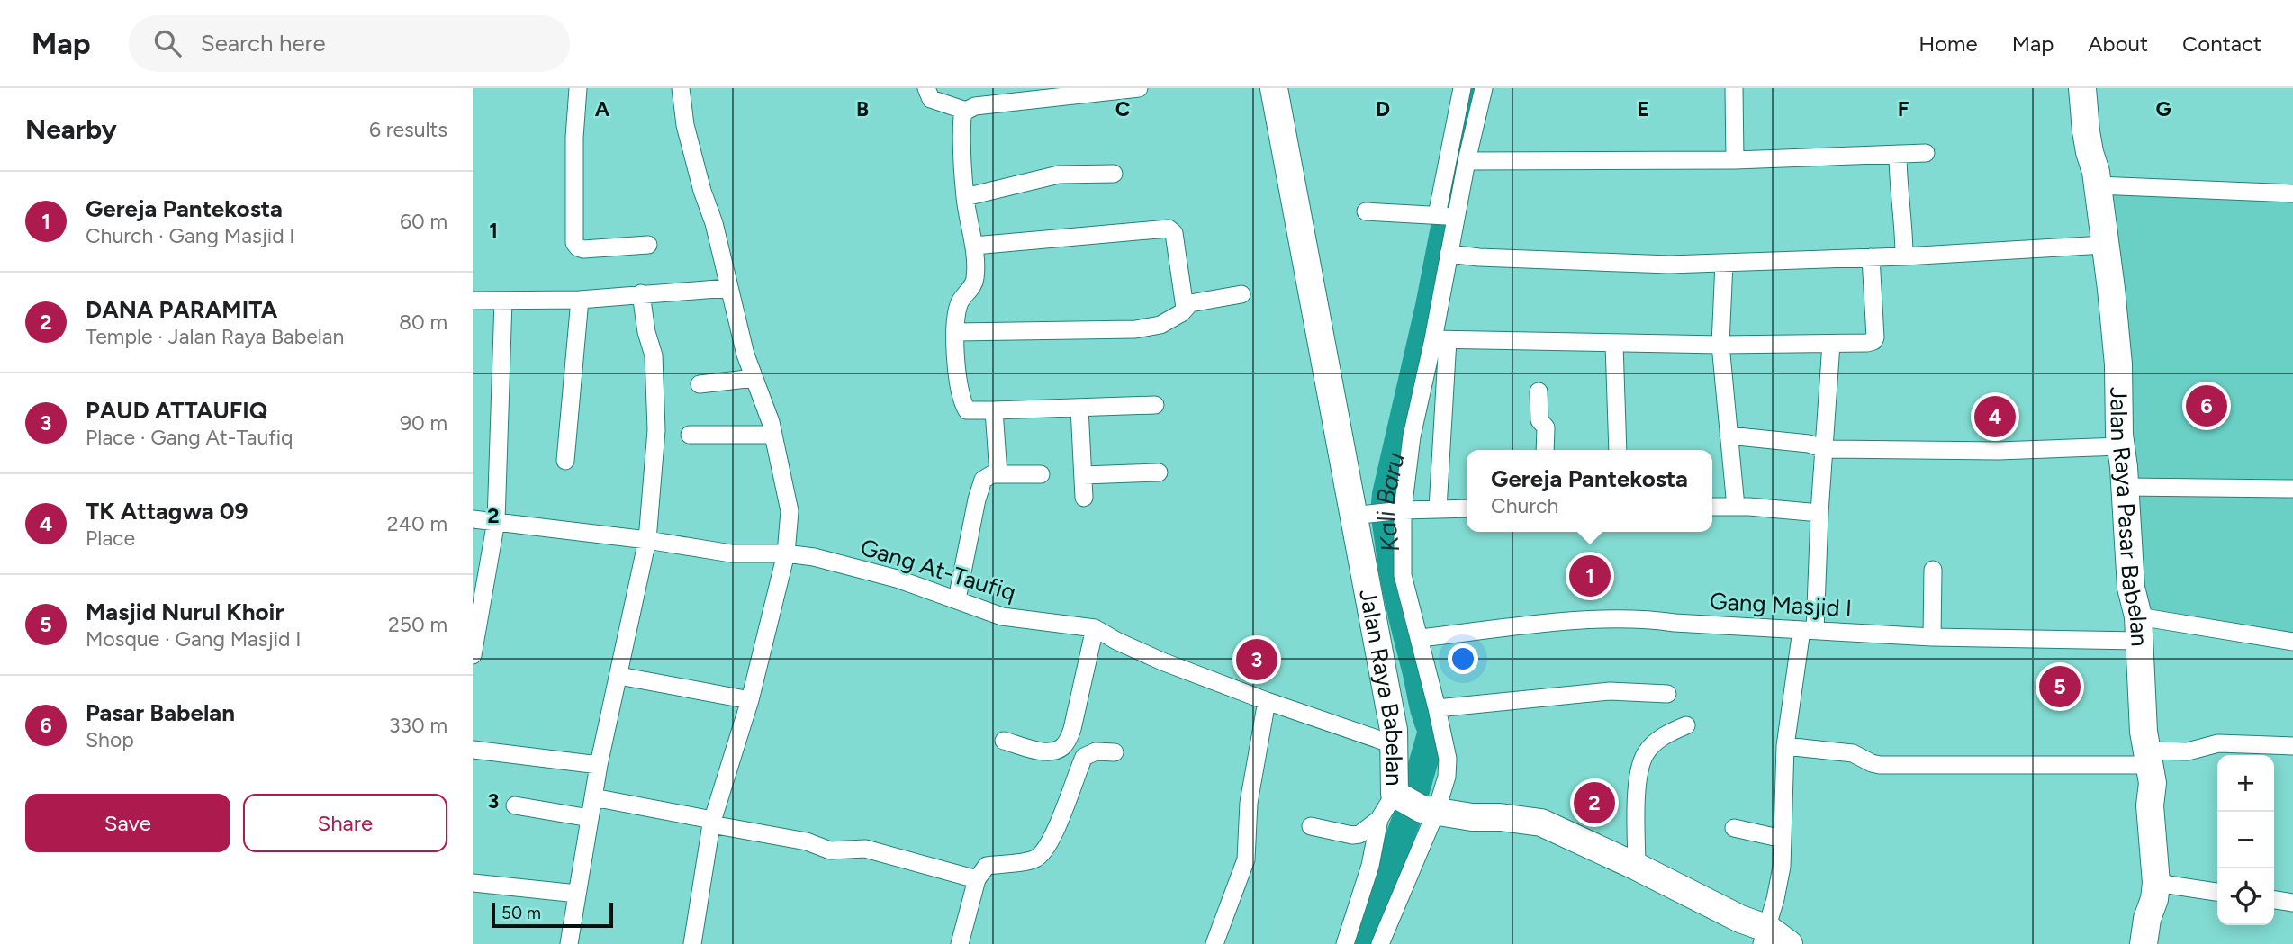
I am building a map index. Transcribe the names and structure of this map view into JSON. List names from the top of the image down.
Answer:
{
  "streets": {
    "main road": ["Jalan Raya Pasar Babelan", "Jalan Raya Babelan"],
    "street": ["Gang At-Taufiq", "Gang Masjid I"]
  },
  "crossings": [
    ["Jalan Raya Pasar Babelan", "Gang Masjid I"],
    ["Gang At-Taufiq", "Jalan Raya Babelan"]
  ],
  "water": ["Kali Baru"],
  "scale_bar": "50 m",
  "page": {
    "header": "Map",
    "search": "Search here",
    "nav": [
      "Home",
      "Map",
      "About",
      "Contact"
    ],
    "heading": ["Nearby", "6 results"],
    "list": [
      {
        "mark": "1",
        "name": "Gereja Pantekosta",
        "note": "Church · Gang Masjid I",
        "value": "60 m"
      },
      {
        "mark": "2",
        "name": "DANA PARAMITA",
        "note": "Temple · Jalan Raya Babelan",
        "value": "80 m"
      },
      {
        "mark": "3",
        "name": "PAUD ATTAUFIQ",
        "note": "Place · Gang At-Taufiq",
        "value": "90 m"
      },
      {
        "mark": "4",
        "name": "TK Attagwa 09",
        "note": "Place",
        "value": "240 m"
      },
      {
        "mark": "5",
        "name": "Masjid Nurul Khoir",
        "note": "Mosque · Gang Masjid I",
        "value": "250 m"
      },
      {
        "mark": "6",
        "name": "Pasar Babelan",
        "note": "Shop",
        "value": "330 m"
      }
    ],
    "pins": [
      "6",
      "4",
      "1",
      "3",
      "5",
      "2"
    ],
    "popup": ["Gereja Pantekosta", "Church"],
    "map_buttons": ["+", "−"],
    "buttons": ["Save", "Share"],
    "scale": "50 m"
  },
  "grid": {
    "columns": [
      "A",
      "B",
      "C",
      "D",
      "E",
      "F",
      "G"
    ],
    "rows": ["1", "2", "3"]
  }
}
